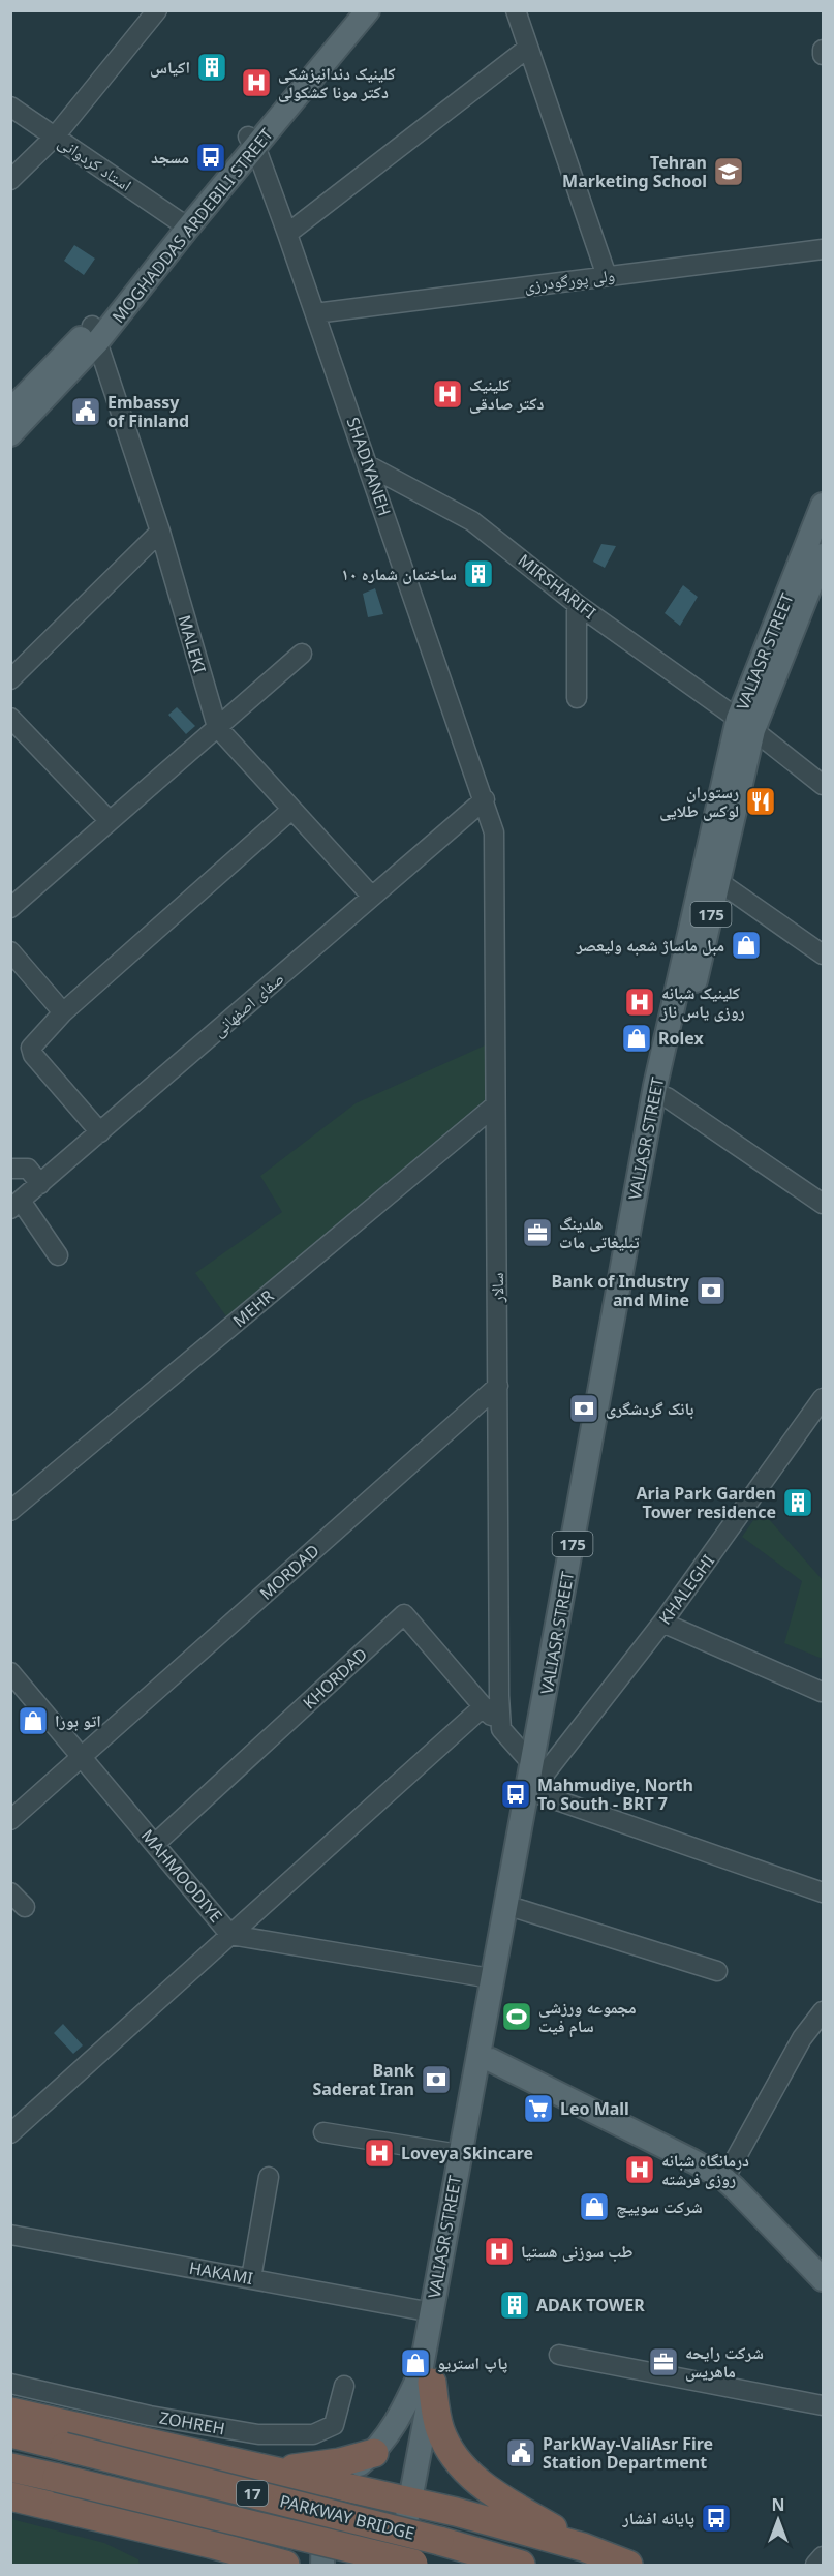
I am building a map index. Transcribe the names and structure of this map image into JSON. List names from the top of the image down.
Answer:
{
  "streets": {
    "highway": ["17", "PARKWAY BRIDGE"],
    "main road": ["MOGHADDAS ARDEBILI STREET", "VALIASR STREET", "175"],
    "street": [
      "استاد کردوانی",
      "ولی پورگودرزی",
      "SHADIYANEH",
      "MIRSHARIFI",
      "MALEKI",
      "صفای اصفهانی",
      "سالار",
      "MEHR",
      "MORDAD",
      "KHALEGHI",
      "KHORDAD",
      "MAHMOODIYE",
      "HAKAMI",
      "ZOHREH"
    ]
  },
  "crossings": [
    ["استاد کردوانی", "MOGHADDAS ARDEBILI STREET"],
    ["MOGHADDAS ARDEBILI STREET", "SHADIYANEH"],
    ["MOGHADDAS ARDEBILI STREET", "MALEKI"],
    ["ولی پورگودرزی", "SHADIYANEH"],
    ["SHADIYANEH", "MIRSHARIFI"],
    ["SHADIYANEH", "صفای اصفهانی"],
    ["SHADIYANEH", "سالار"],
    ["MIRSHARIFI", "VALIASR STREET"],
    ["MALEKI", "صفای اصفهانی"],
    ["VALIASR STREET", "KHALEGHI"],
    ["VALIASR STREET", "MAHMOODIYE"],
    ["VALIASR STREET", "HAKAMI"],
    ["VALIASR STREET", "PARKWAY BRIDGE"],
    ["صفای اصفهانی", "سالار"],
    ["سالار", "MEHR"],
    ["سالار", "MORDAD"],
    ["سالار", "KHORDAD"],
    ["MORDAD", "MAHMOODIYE"],
    ["KHORDAD", "MAHMOODIYE"]
  ],
  "places": {
    "building": [
      "اکیاس",
      "ساختمان شماره ۱۰",
      "Aria Park Garden Tower residence",
      "ADAK TOWER"
    ],
    "hospital": [
      "کلینیک دندانپزشکی دکتر مونا کشکولی",
      "کلینیک دکتر صادقی",
      "کلینیک شبانه روزی یاس ناز",
      "Loveya Skincare",
      "درمانگاه شبانه روزی فرشته",
      "طب سوزنی هستیا"
    ],
    "bus stop": ["مسجد", "Mahmudiye, North To South - BRT 7", "پایانه افشار"],
    "school or university": ["Tehran Marketing School"],
    "public building": ["Embassy of Finland", "ParkWay-ValiAsr Fire Station Department"],
    "restaurant": ["رستوران لوکس طلایی"],
    "shop": [
      "مبل ماساژ شعبه ولیعصر",
      "Rolex",
      "اتو بورا",
      "شرکت سوییچ",
      "پاپ استریو"
    ],
    "office": ["هلدینگ تبلیغاتی مات", "شرکت رایحه ماهریس"],
    "bank": ["Bank of Industry and Mine", "بانک گردشگری", "Bank Saderat Iran"],
    "sports": ["مجموعه ورزشی سام فیت"],
    "supermarket": ["Leo Mall"]
  },
  "north": "top"
}
